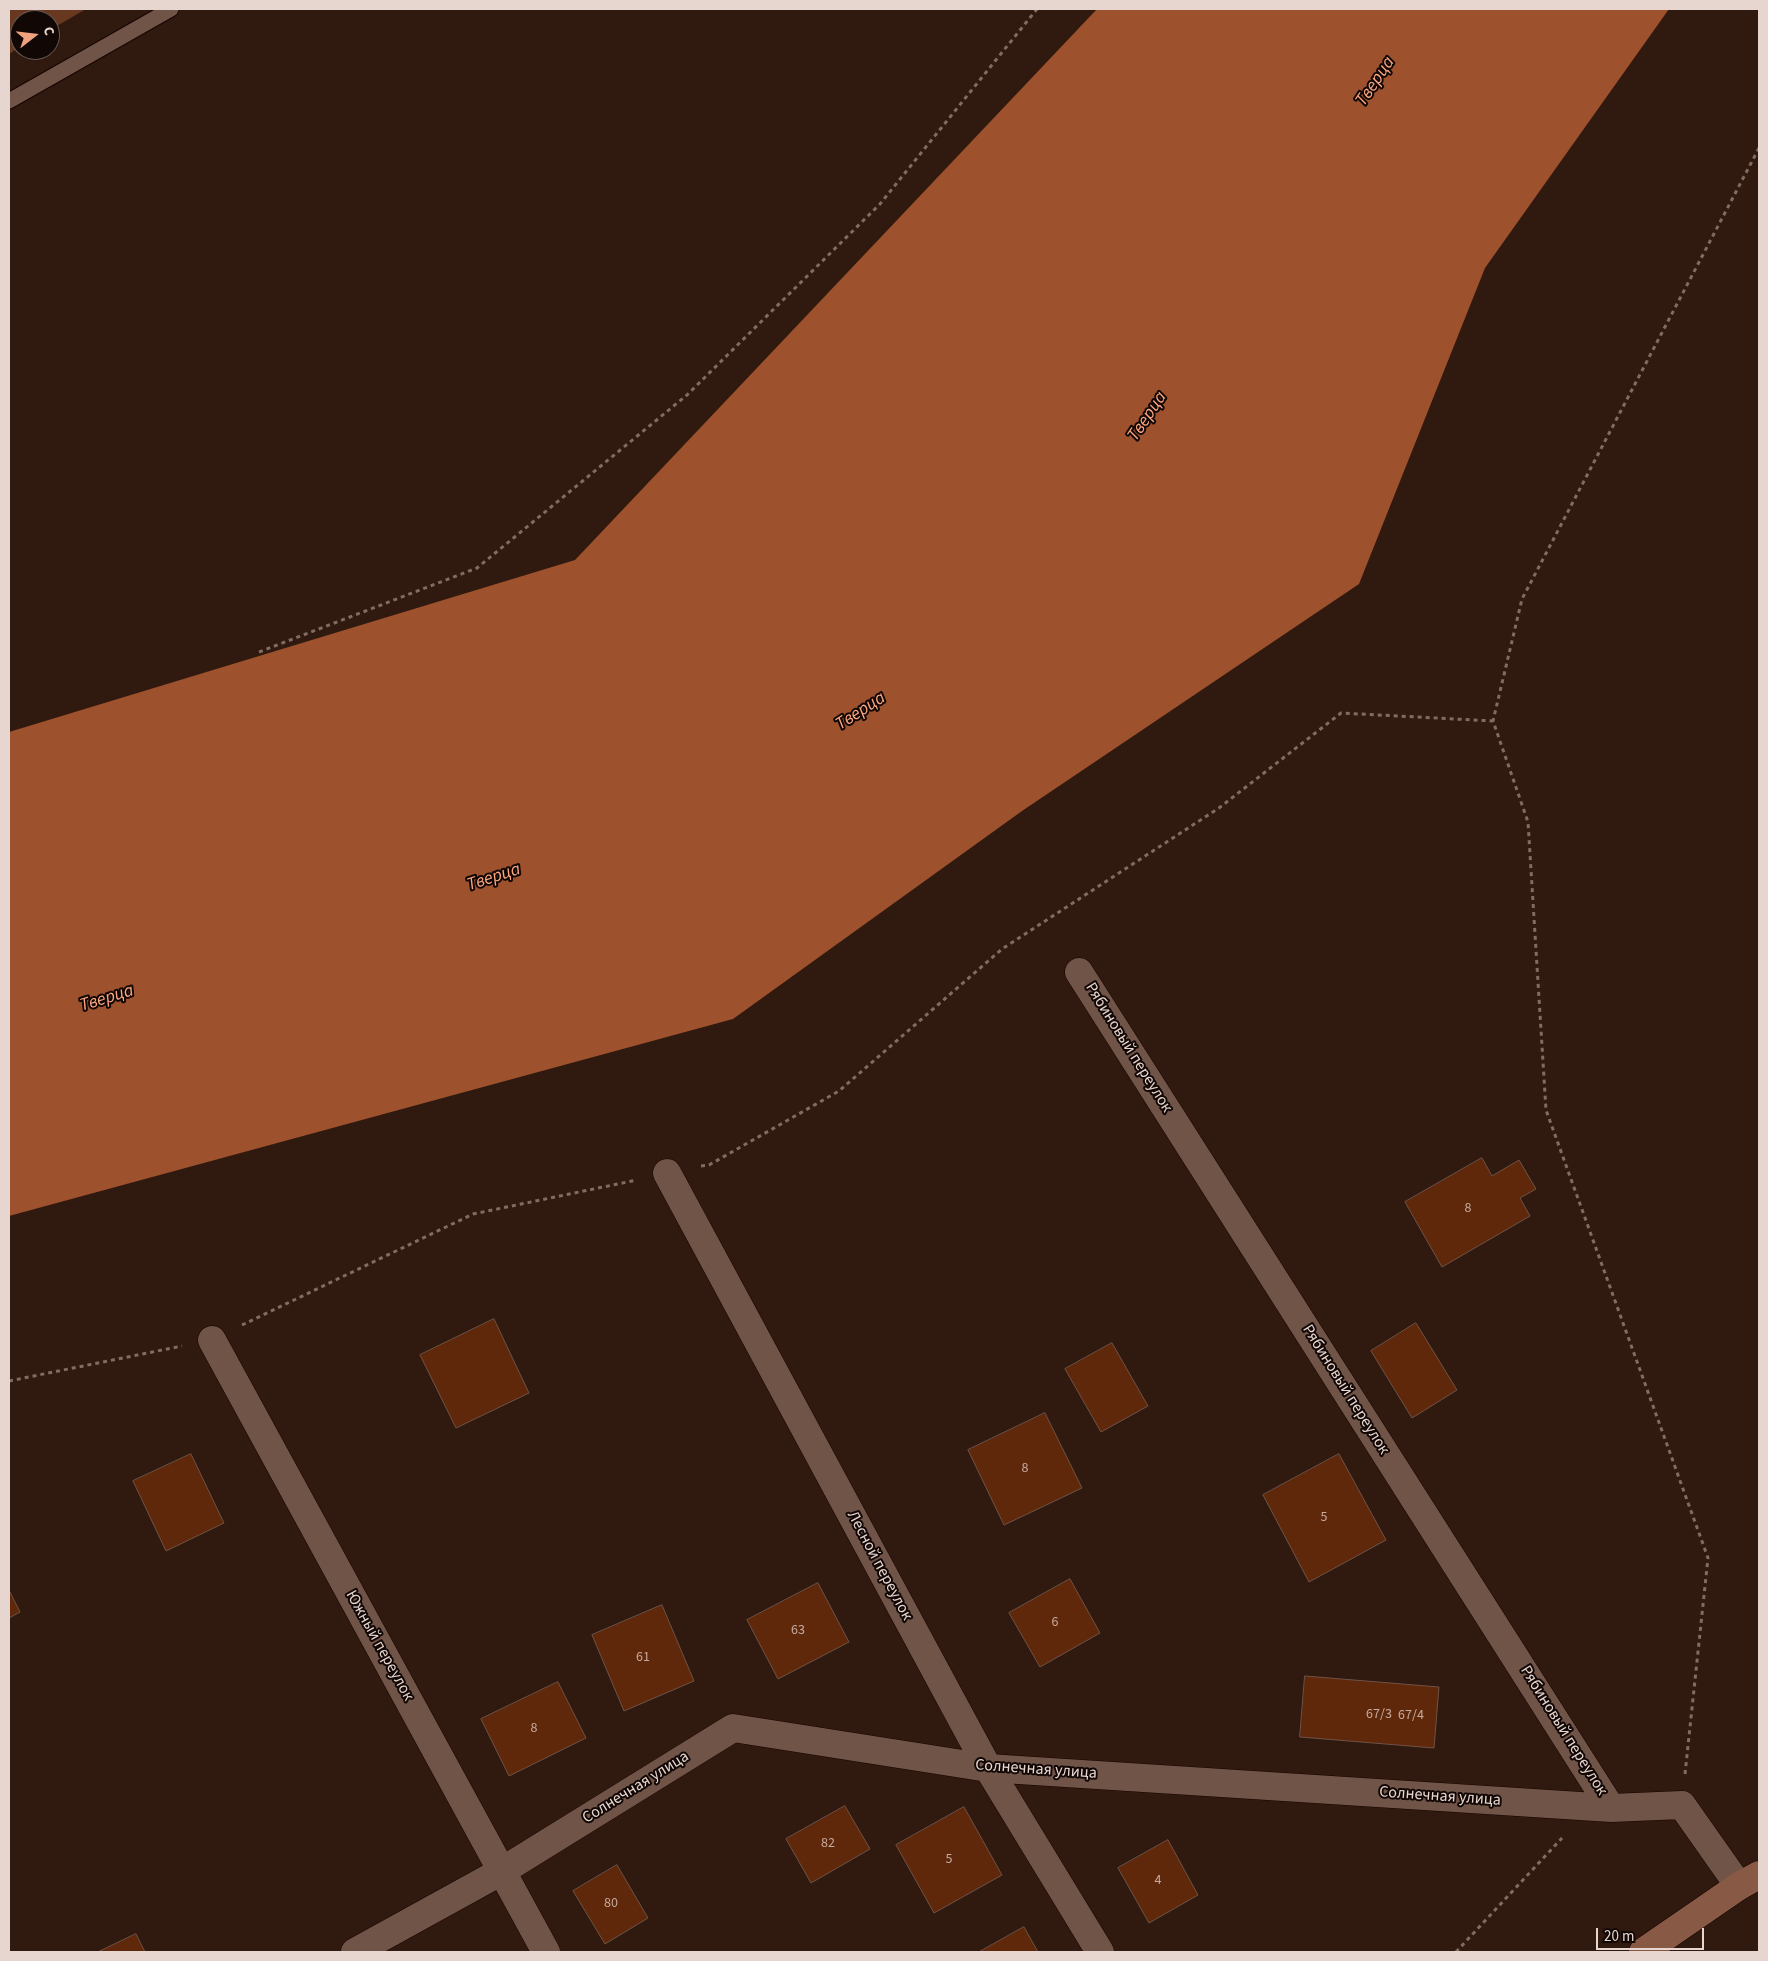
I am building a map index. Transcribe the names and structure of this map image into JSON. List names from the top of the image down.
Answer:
{
  "streets": {
    "street": [
      "Рябиновый переулок",
      "Лесной переулок",
      "Южный переулок",
      "Солнечная улица"
    ]
  },
  "crossings": [
    ["Рябиновый переулок", "Солнечная улица"],
    ["Лесной переулок", "Солнечная улица"],
    ["Южный переулок", "Солнечная улица"]
  ],
  "water": ["Тверца"],
  "house_numbers": [
    "8",
    "8",
    "5",
    "6",
    "63",
    "61",
    "67/3",
    "67/4",
    "8",
    "82",
    "5",
    "4",
    "80"
  ],
  "scale_bar": "20 m",
  "north": "right"
}
